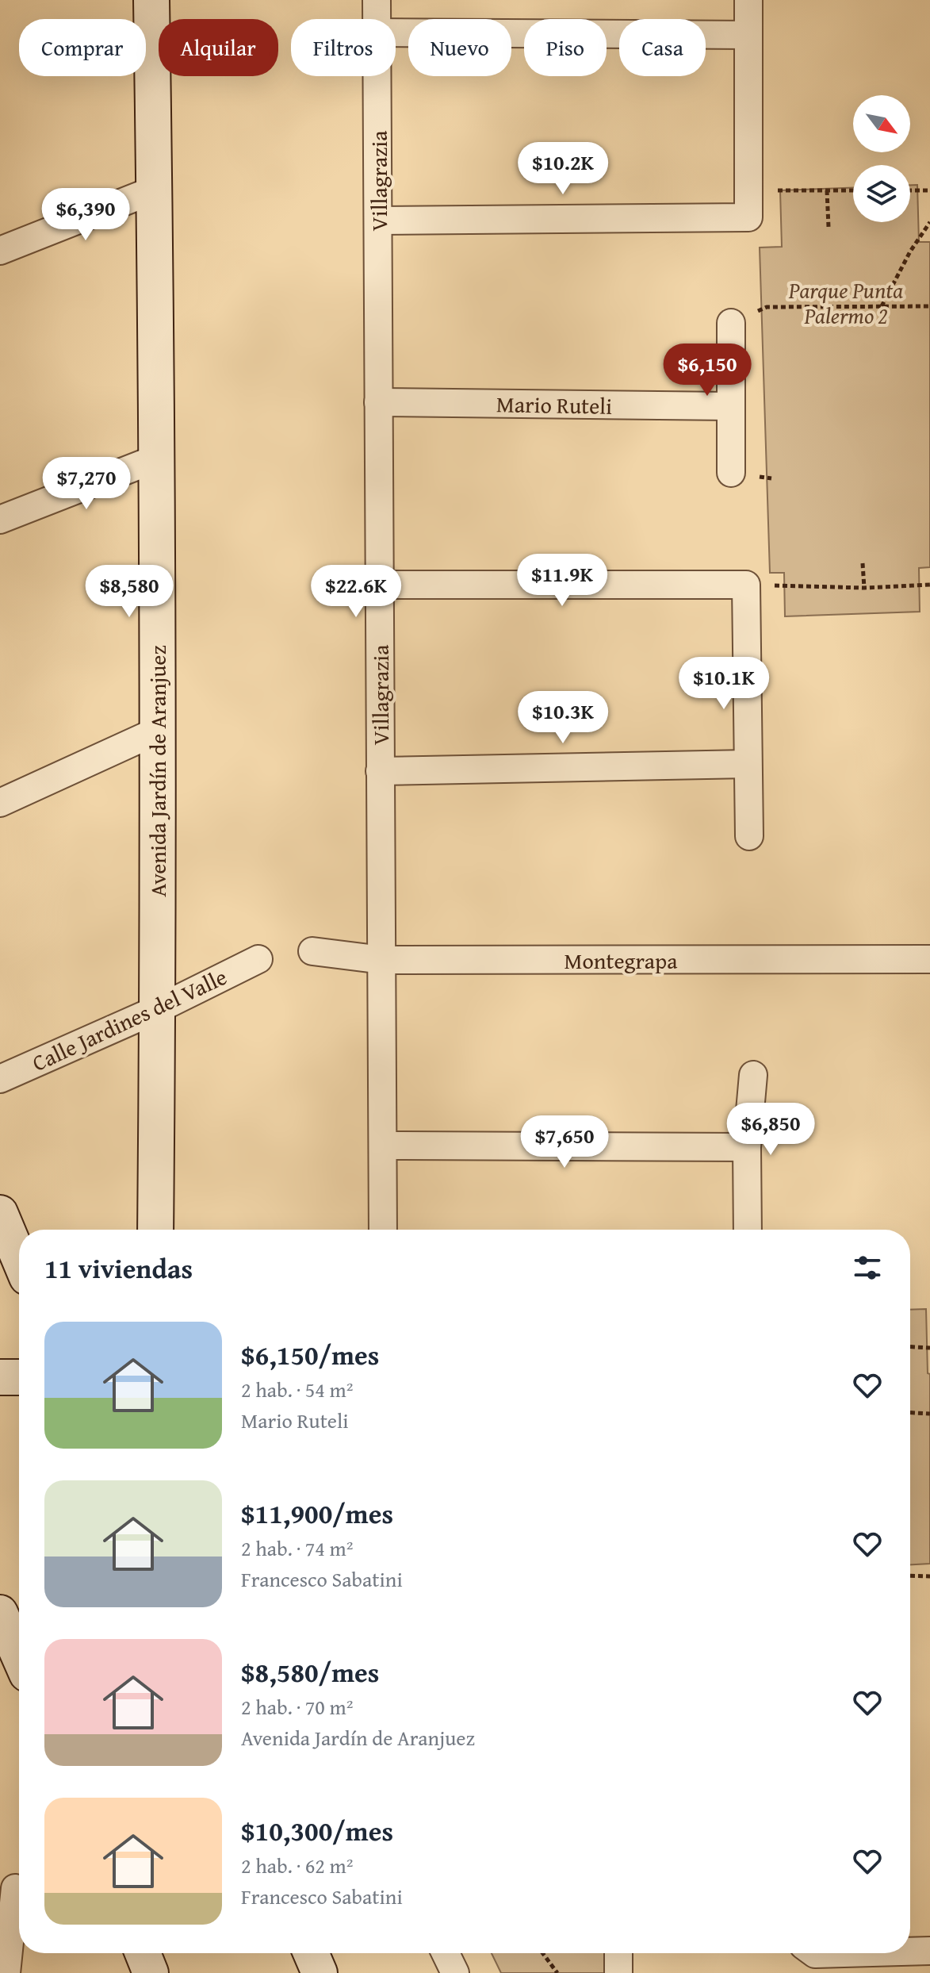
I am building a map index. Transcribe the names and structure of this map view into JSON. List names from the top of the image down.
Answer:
{
  "streets": {
    "street": [
      "Villagrazia",
      "Mario Ruteli",
      "Avenida Jardín de Aranjuez",
      "Montegrapa",
      "Calle Jardines del Valle"
    ]
  },
  "crossings": [
    ["Villagrazia", "Mario Ruteli"],
    ["Villagrazia", "Montegrapa"],
    ["Avenida Jardín de Aranjuez", "Calle Jardines del Valle"]
  ],
  "parks": ["Parque Punta Palermo 2"],
  "north": "bottom right",
  "page": {
    "chip": [
      "Comprar",
      "Alquilar",
      "Filtros",
      "Nuevo",
      "Piso",
      "Casa"
    ],
    "price": [
      "$10.2K",
      "$6,390",
      "$6,150",
      "$7,270",
      "$11.9K",
      "$8,580",
      "$22.6K",
      "$10.1K",
      "$10.3K",
      "$6,850",
      "$7,650"
    ],
    "heading": "11 viviendas",
    "list": [
      {
        "name": "$6,150/mes",
        "note": "2 hab. · 54 m² · Mario Ruteli"
      },
      {
        "name": "$11,900/mes",
        "note": "2 hab. · 74 m² · Francesco Sabatini"
      },
      {
        "name": "$8,580/mes",
        "note": "2 hab. · 70 m² · Avenida Jardín de Aranjuez"
      },
      {
        "name": "$10,300/mes",
        "note": "2 hab. · 62 m² · Francesco Sabatini"
      }
    ]
  }
}
